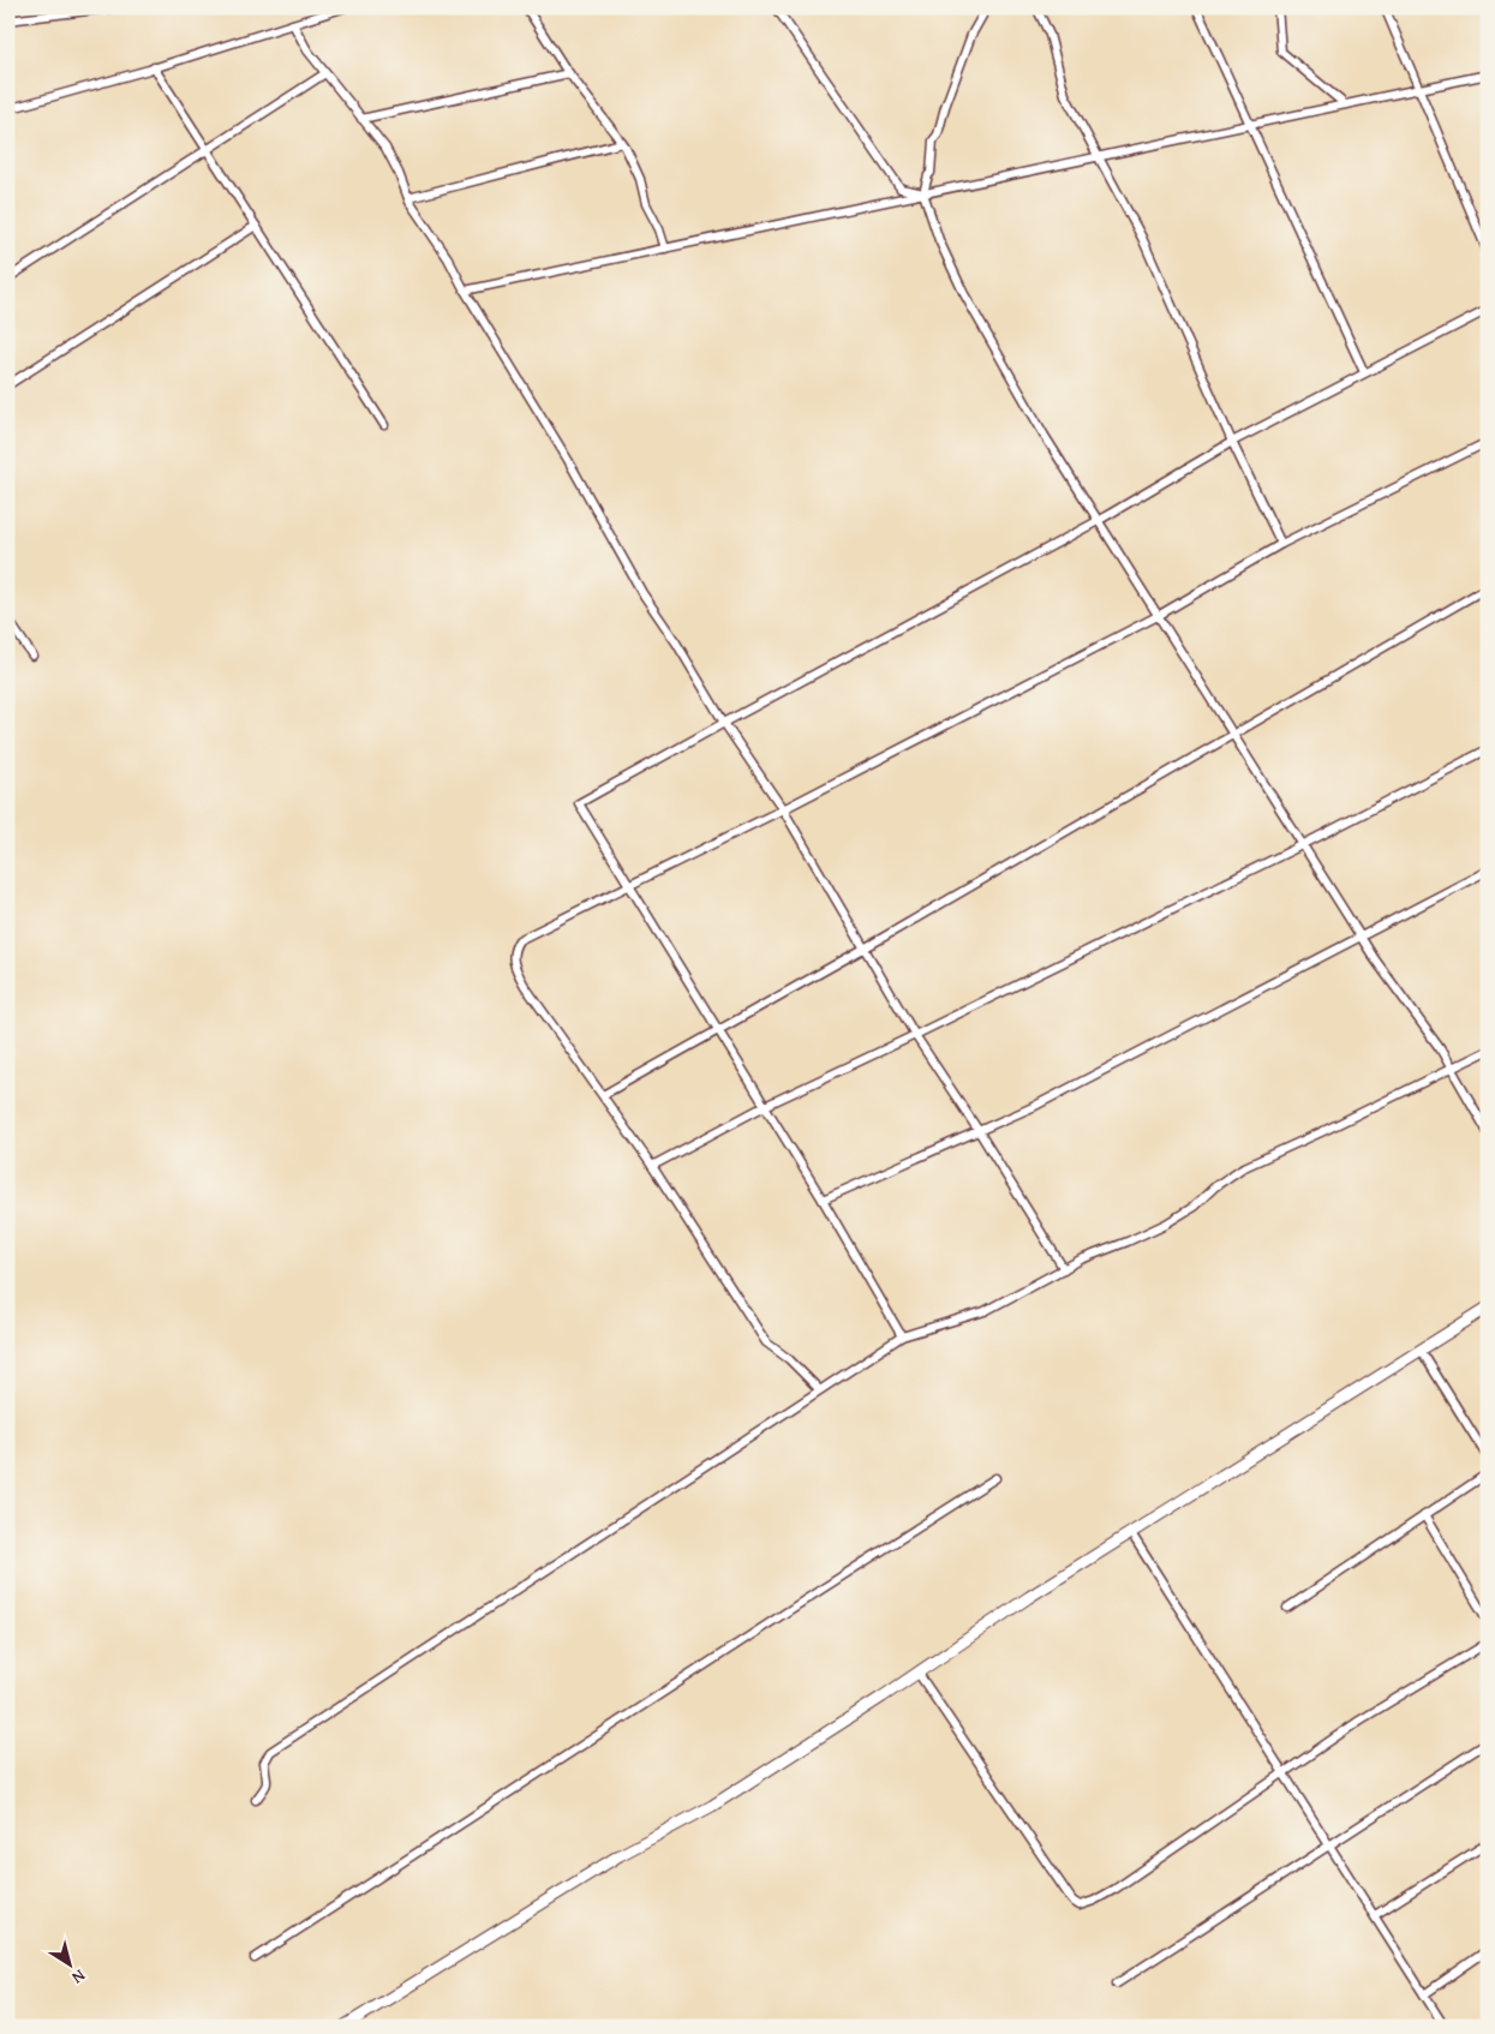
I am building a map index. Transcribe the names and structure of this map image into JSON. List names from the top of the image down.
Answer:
{
  "north": "bottom right"
}
